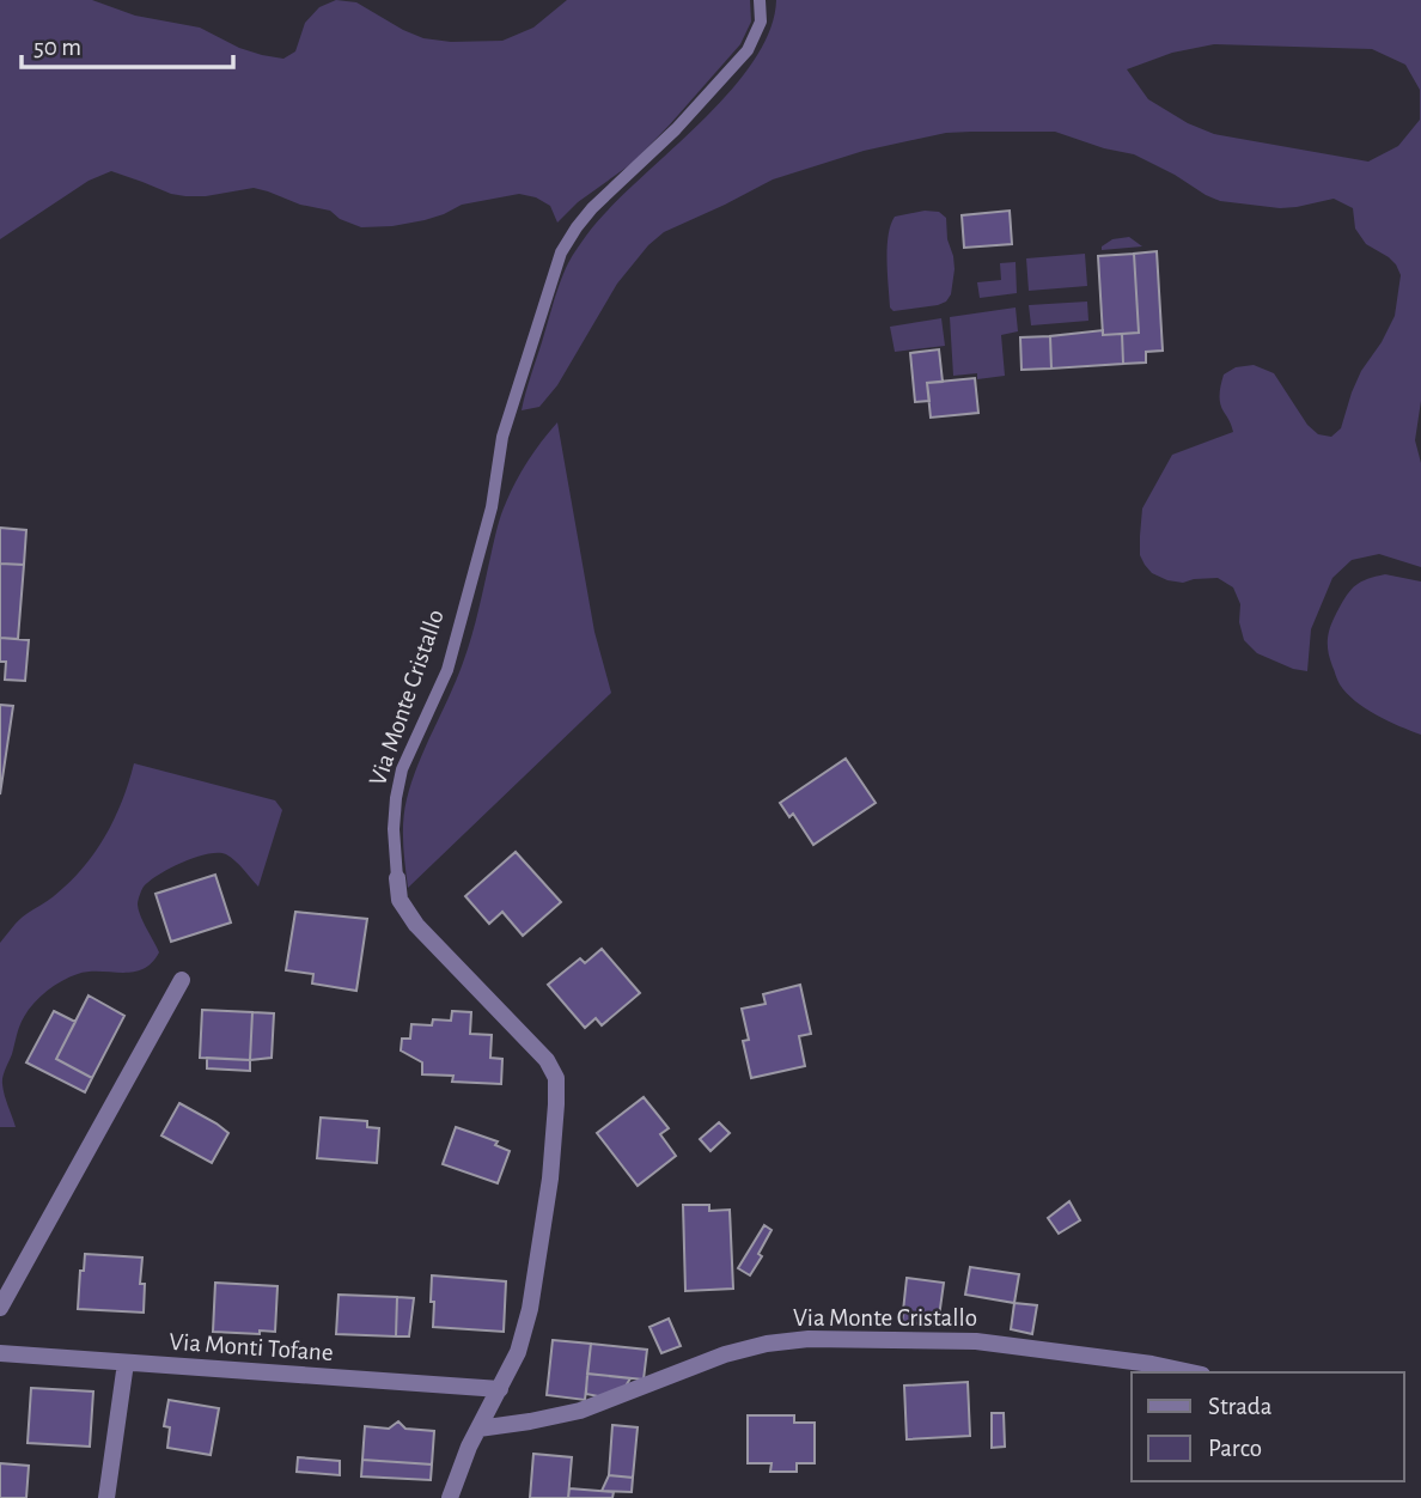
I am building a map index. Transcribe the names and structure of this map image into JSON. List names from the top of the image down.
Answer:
{
  "streets": {
    "street": ["Via Monte Cristallo", "Via Monti Tofane"]
  },
  "crossings": [
    ["Via Monte Cristallo", "Via Monti Tofane"]
  ],
  "legend": ["Strada", "Parco"],
  "scale_bar": "50 m"
}
